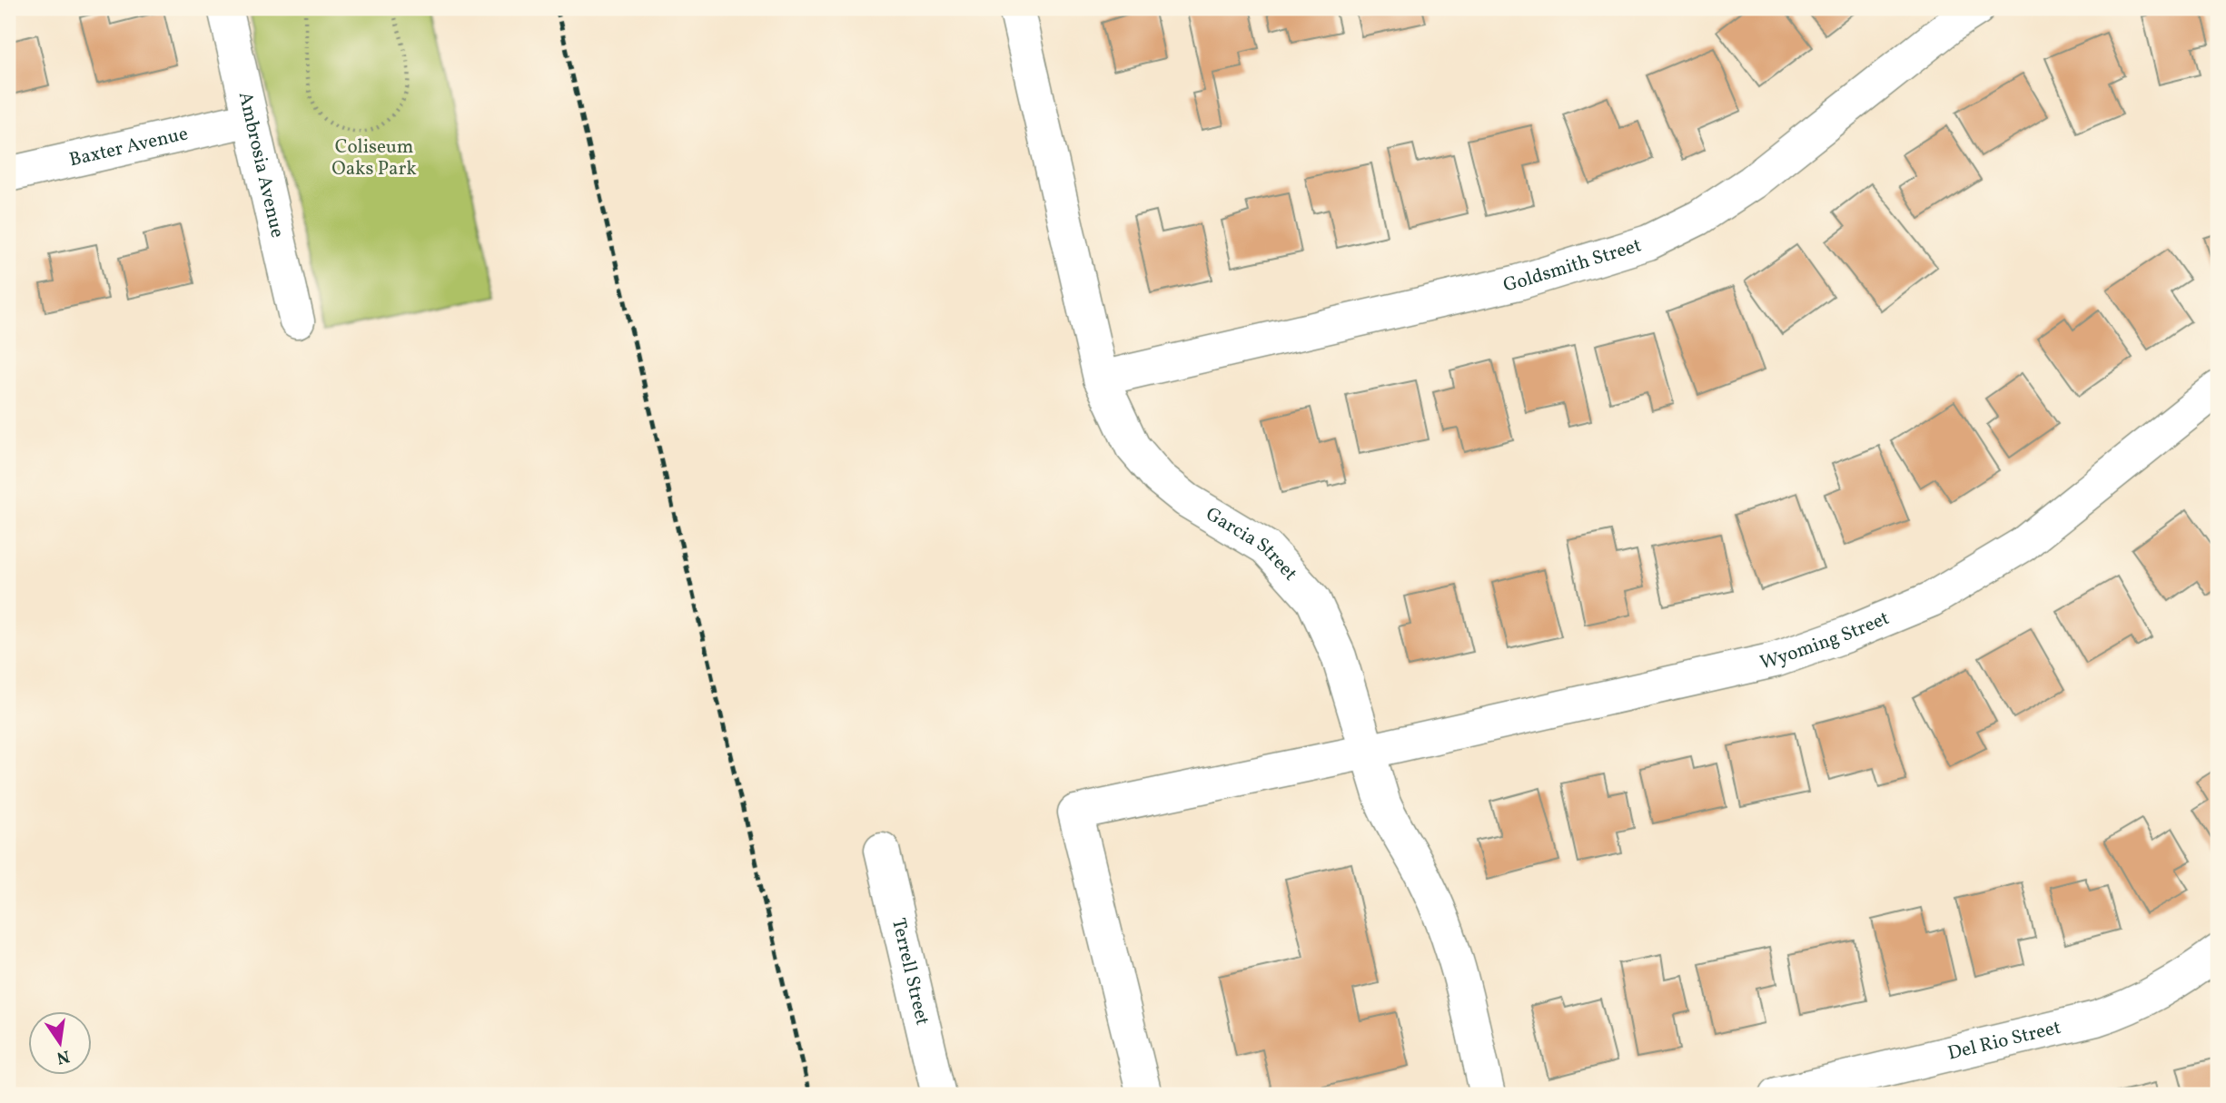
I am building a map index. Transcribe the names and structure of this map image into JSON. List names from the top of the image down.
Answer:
{
  "streets": {
    "street": [
      "Baxter Avenue",
      "Ambrosia Avenue",
      "Goldsmith Street",
      "Garcia Street",
      "Wyoming Street",
      "Terrell Street",
      "Del Rio Street"
    ]
  },
  "crossings": [
    ["Baxter Avenue", "Ambrosia Avenue"],
    ["Goldsmith Street", "Garcia Street"],
    ["Garcia Street", "Wyoming Street"]
  ],
  "parks": ["Coliseum Oaks Park"],
  "north": "bottom"
}
